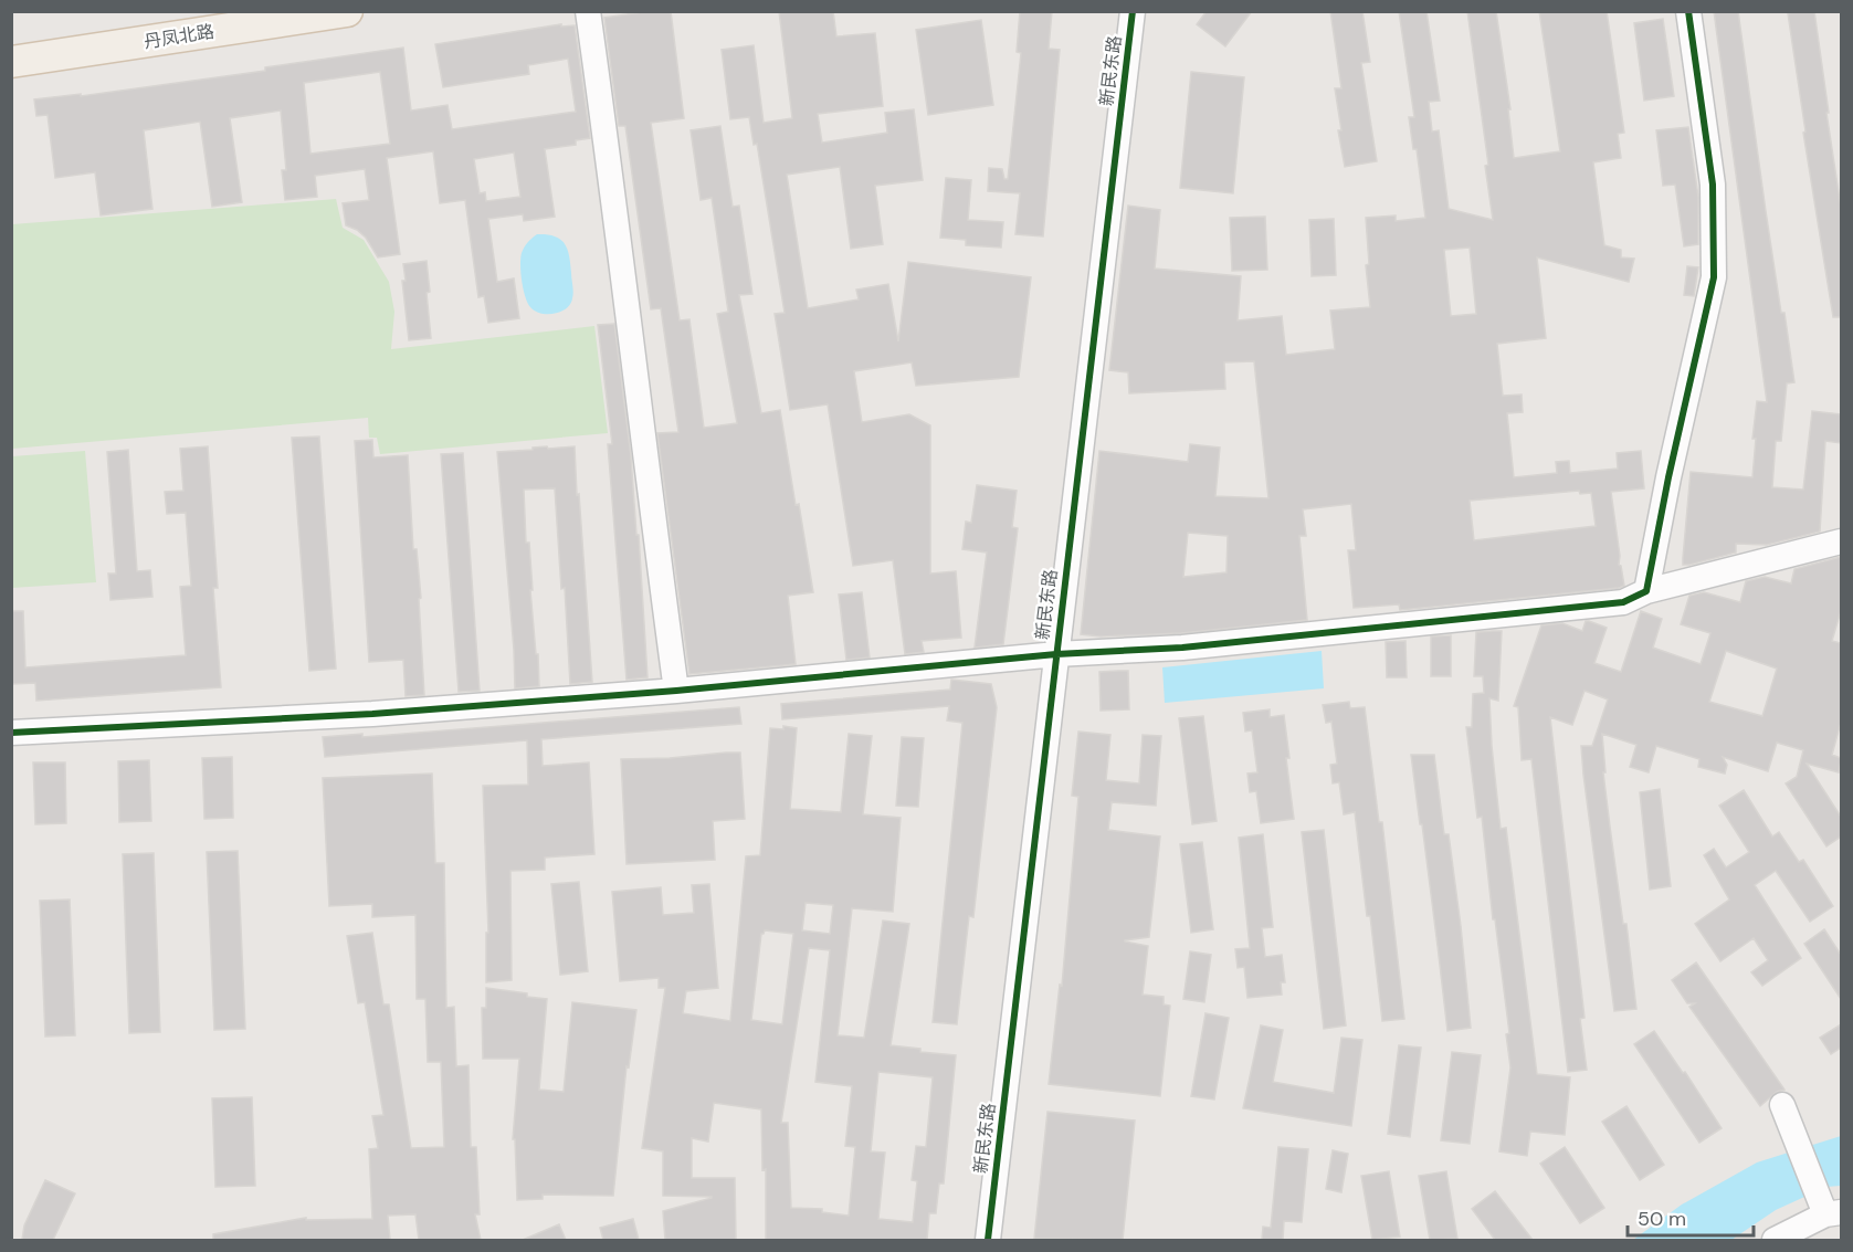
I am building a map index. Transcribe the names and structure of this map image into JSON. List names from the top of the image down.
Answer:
{
  "streets": {
    "main road": ["丹凤北路"],
    "street": ["新民东路"]
  },
  "scale_bar": "50 m"
}
